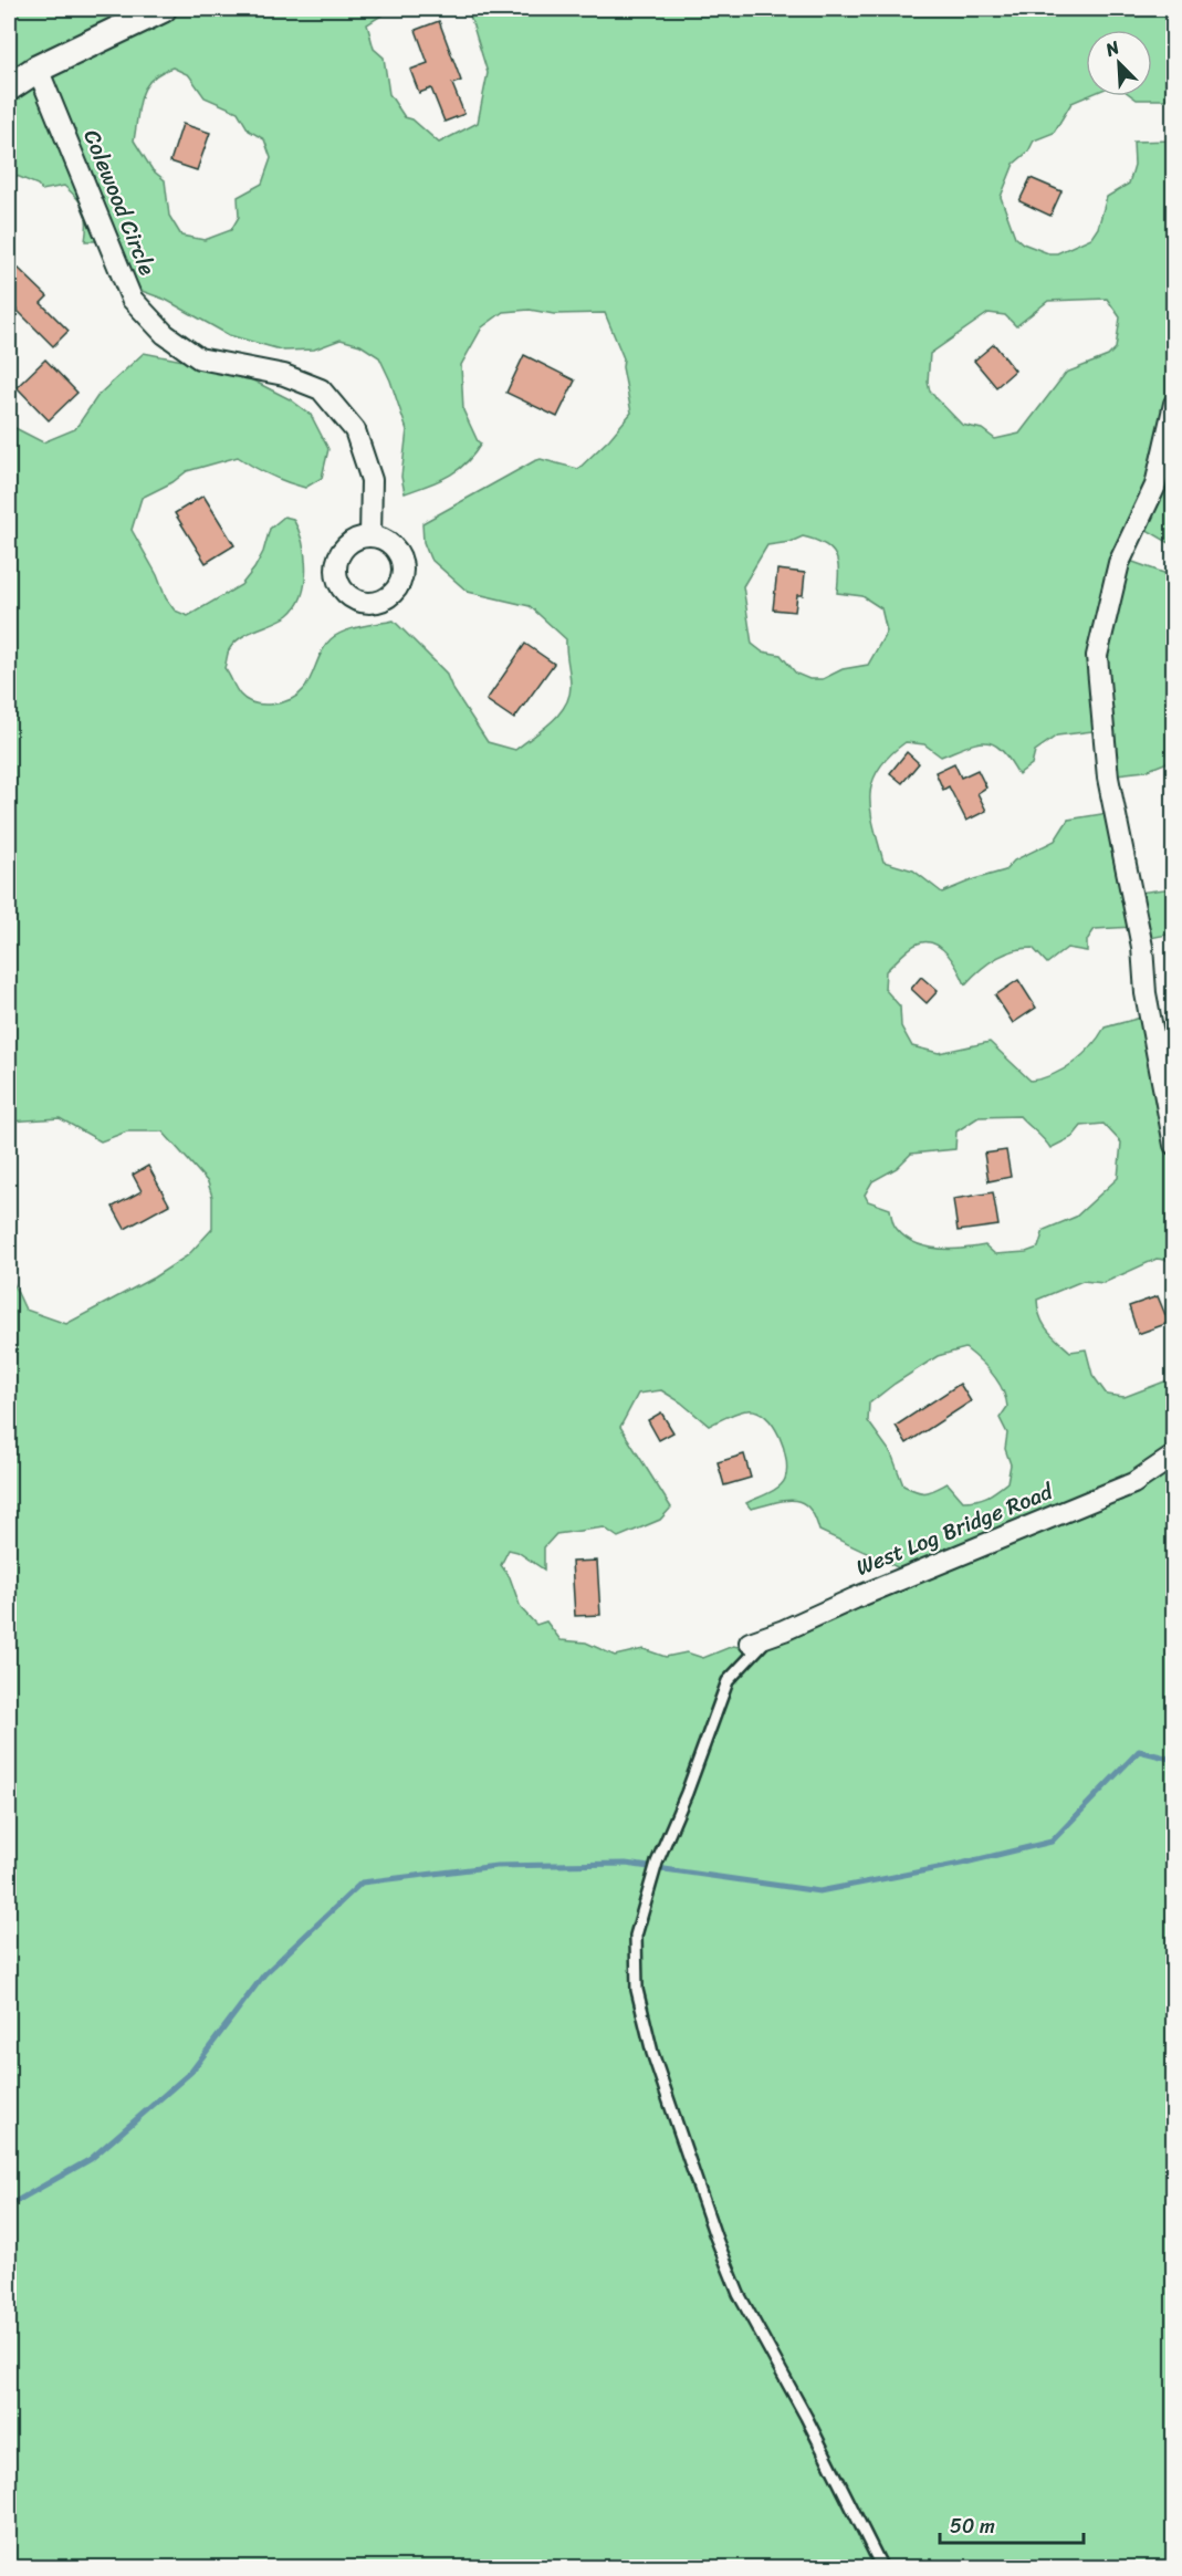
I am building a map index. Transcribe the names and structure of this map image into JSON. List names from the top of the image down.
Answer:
{
  "streets": {
    "street": ["Colewood Circle", "West Log Bridge Road"]
  },
  "scale_bar": "50 m",
  "north": "top left"
}
